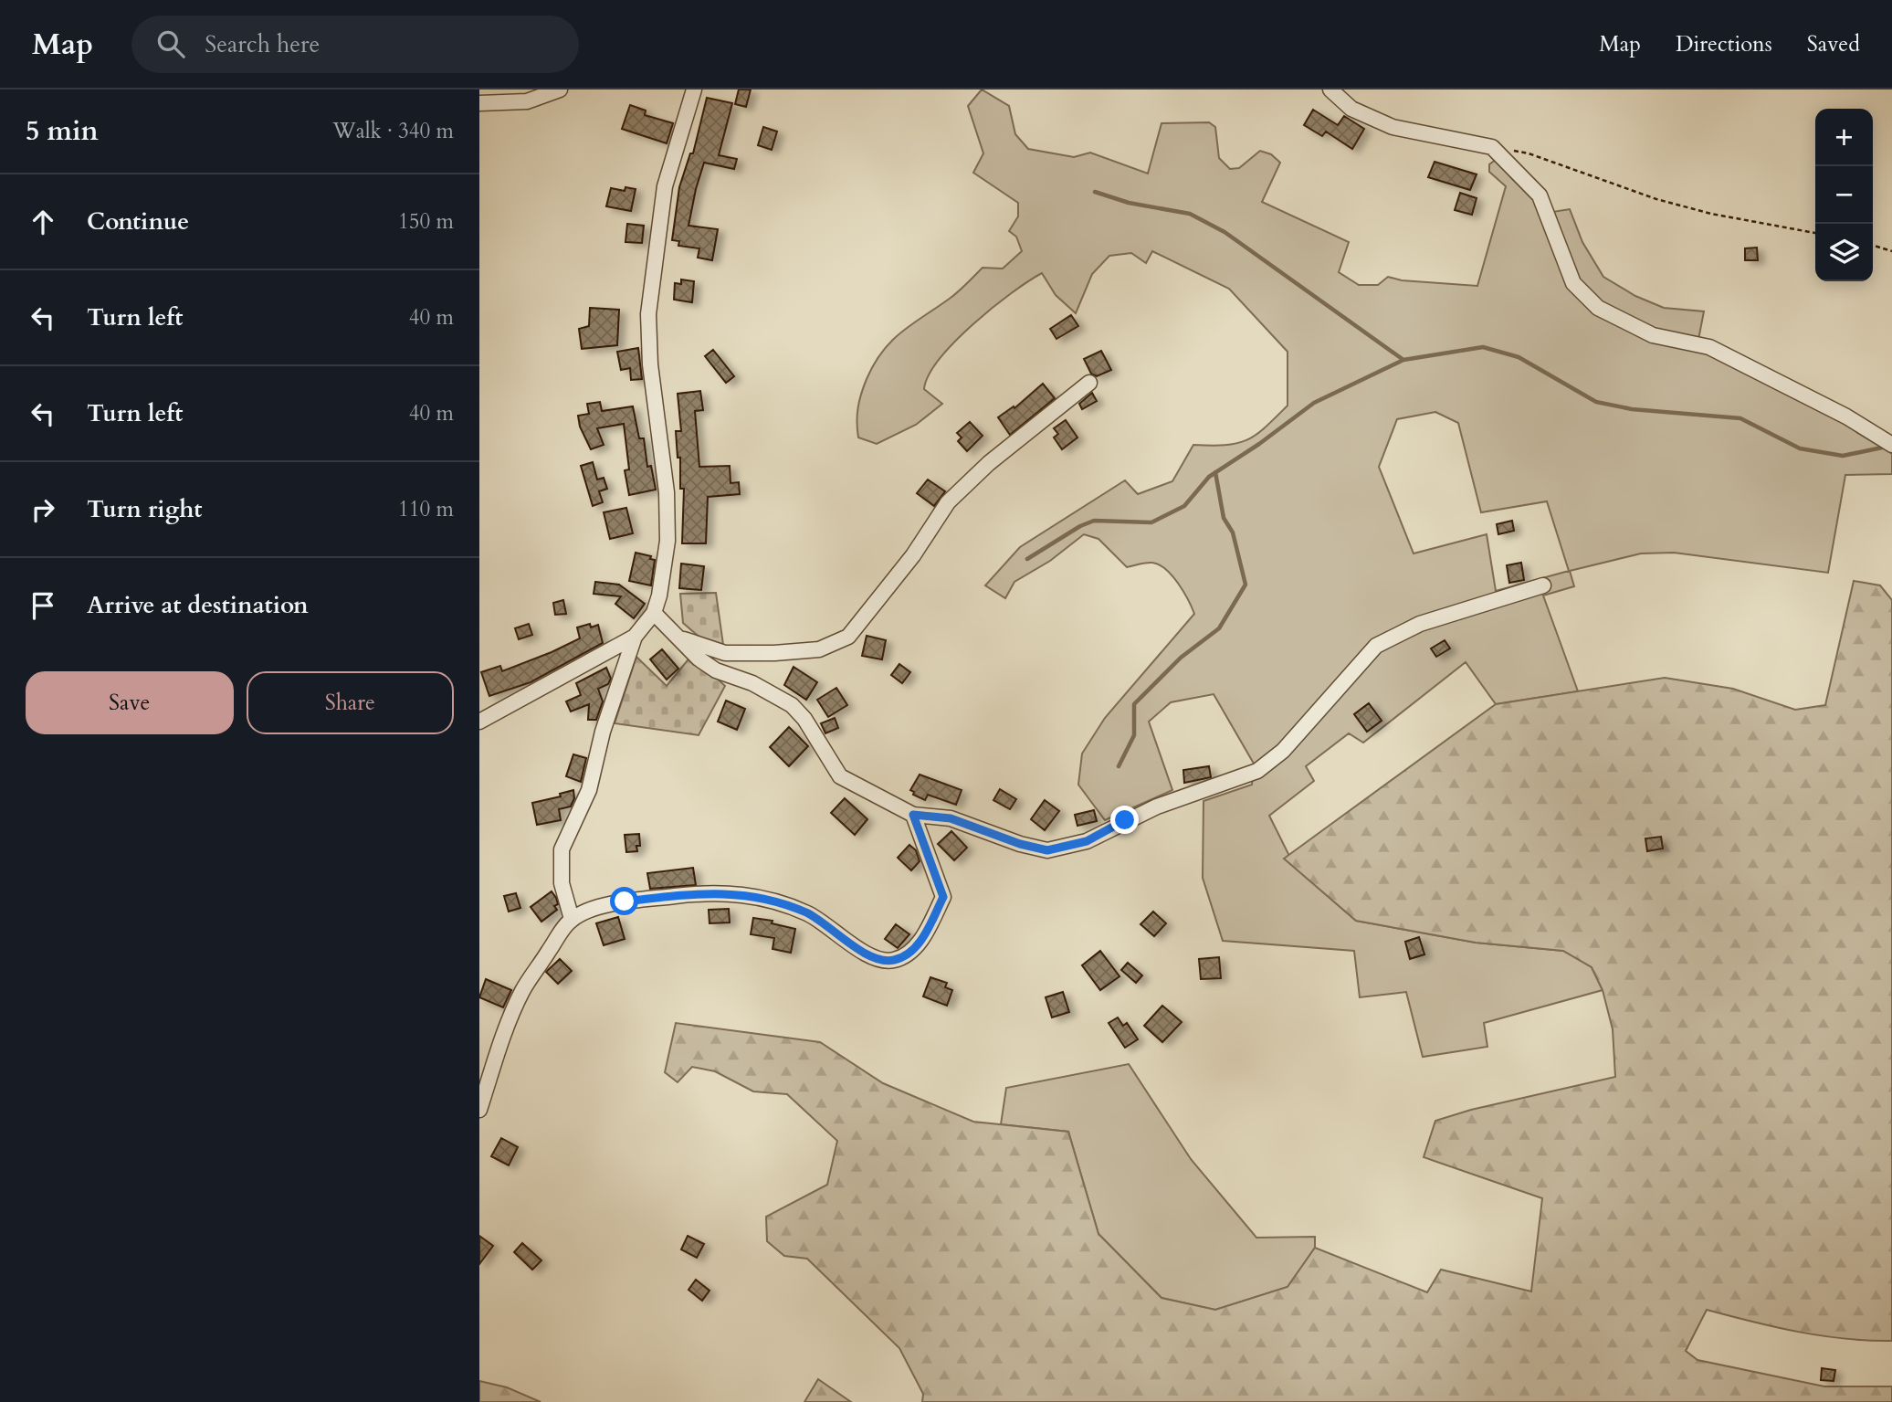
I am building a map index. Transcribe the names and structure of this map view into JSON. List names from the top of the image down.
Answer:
{
  "page": {
    "header": "Map",
    "search": "Search here",
    "nav": ["Map", "Directions", "Saved"],
    "heading": ["5 min", "Walk · 340 m"],
    "map_buttons": ["+", "−"],
    "list": [
      ["Continue", "150 m"],
      ["Turn left", "40 m"],
      ["Turn left", "40 m"],
      ["Turn right", "110 m"],
      "Arrive at destination"
    ],
    "buttons": ["Save", "Share"]
  }
}
